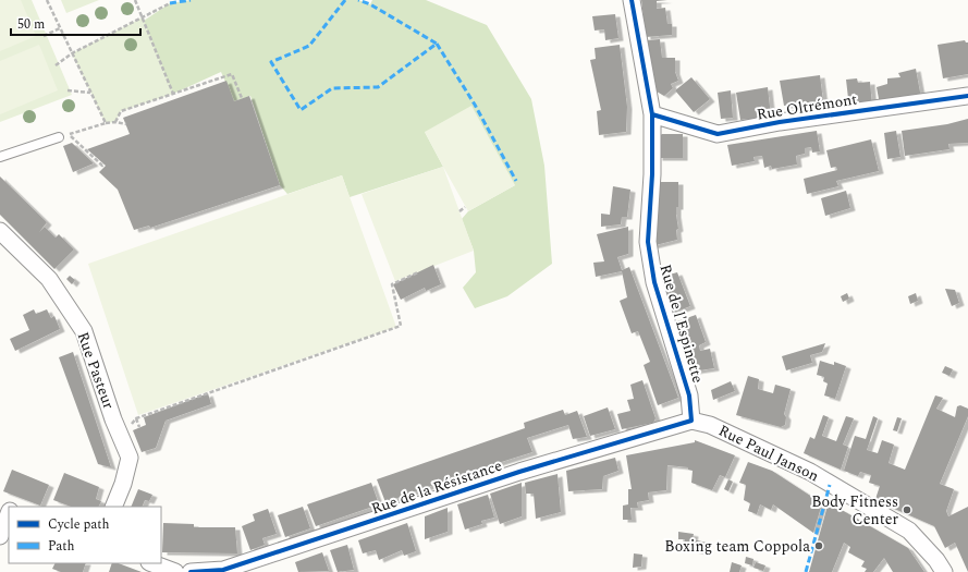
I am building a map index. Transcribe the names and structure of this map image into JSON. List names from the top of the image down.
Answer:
{
  "streets": {
    "street": [
      "Rue Oltrémont",
      "Rue de l'Espinette",
      "Rue Pasteur",
      "Rue Paul Janson",
      "Rue de la Résistance"
    ]
  },
  "crossings": [
    ["Rue Oltrémont", "Rue de l'Espinette"],
    ["Rue de l'Espinette", "Rue Paul Janson"],
    ["Rue de l'Espinette", "Rue de la Résistance"],
    ["Rue Paul Janson", "Rue de la Résistance"]
  ],
  "places": ["Body Fitness Center", "Boxing team Coppola"],
  "legend": ["Cycle path", "Path"],
  "scale_bar": "50 m"
}
